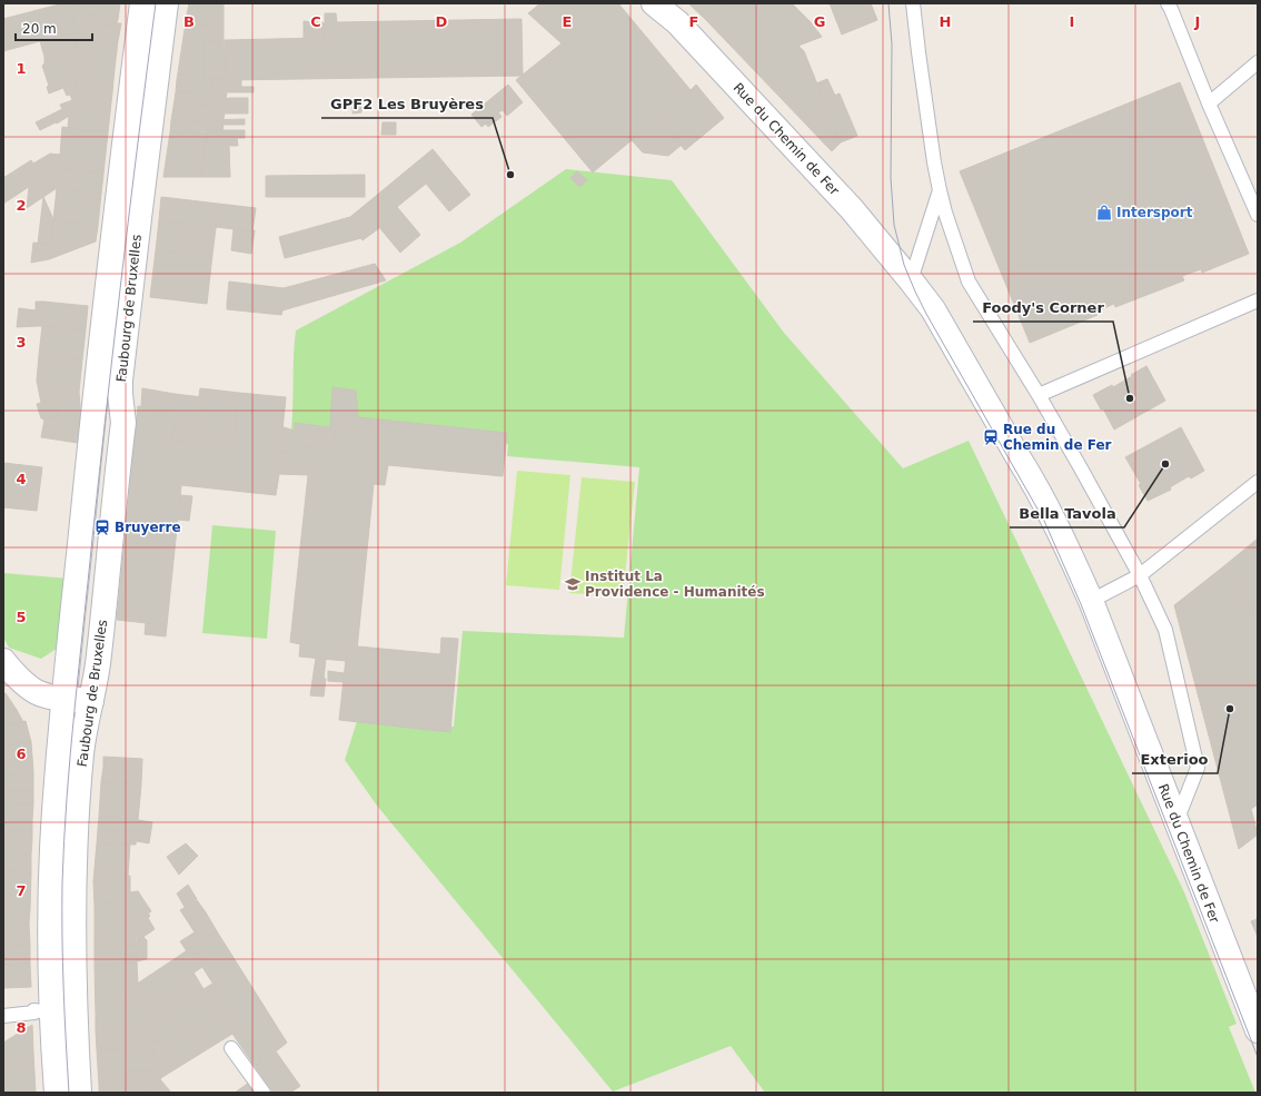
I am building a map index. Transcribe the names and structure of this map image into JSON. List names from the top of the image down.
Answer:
{
  "streets": {
    "street": ["Rue du Chemin de Fer", "Faubourg de Bruxelles"]
  },
  "places": {
    "other": [
      "GPF2 Les Bruyères",
      "Foody's Corner",
      "Bella Tavola",
      "Exterioo"
    ],
    "shop": ["Intersport"],
    "station": ["Rue du Chemin de Fer", "Bruyerre"],
    "school or university": ["Institut La Providence - Humanités"]
  },
  "scale_bar": "20 m",
  "grid": {
    "columns": [
      "B",
      "C",
      "D",
      "E",
      "F",
      "G",
      "H",
      "I",
      "J"
    ],
    "rows": [
      "1",
      "2",
      "3",
      "4",
      "5",
      "6",
      "7",
      "8"
    ]
  }
}
